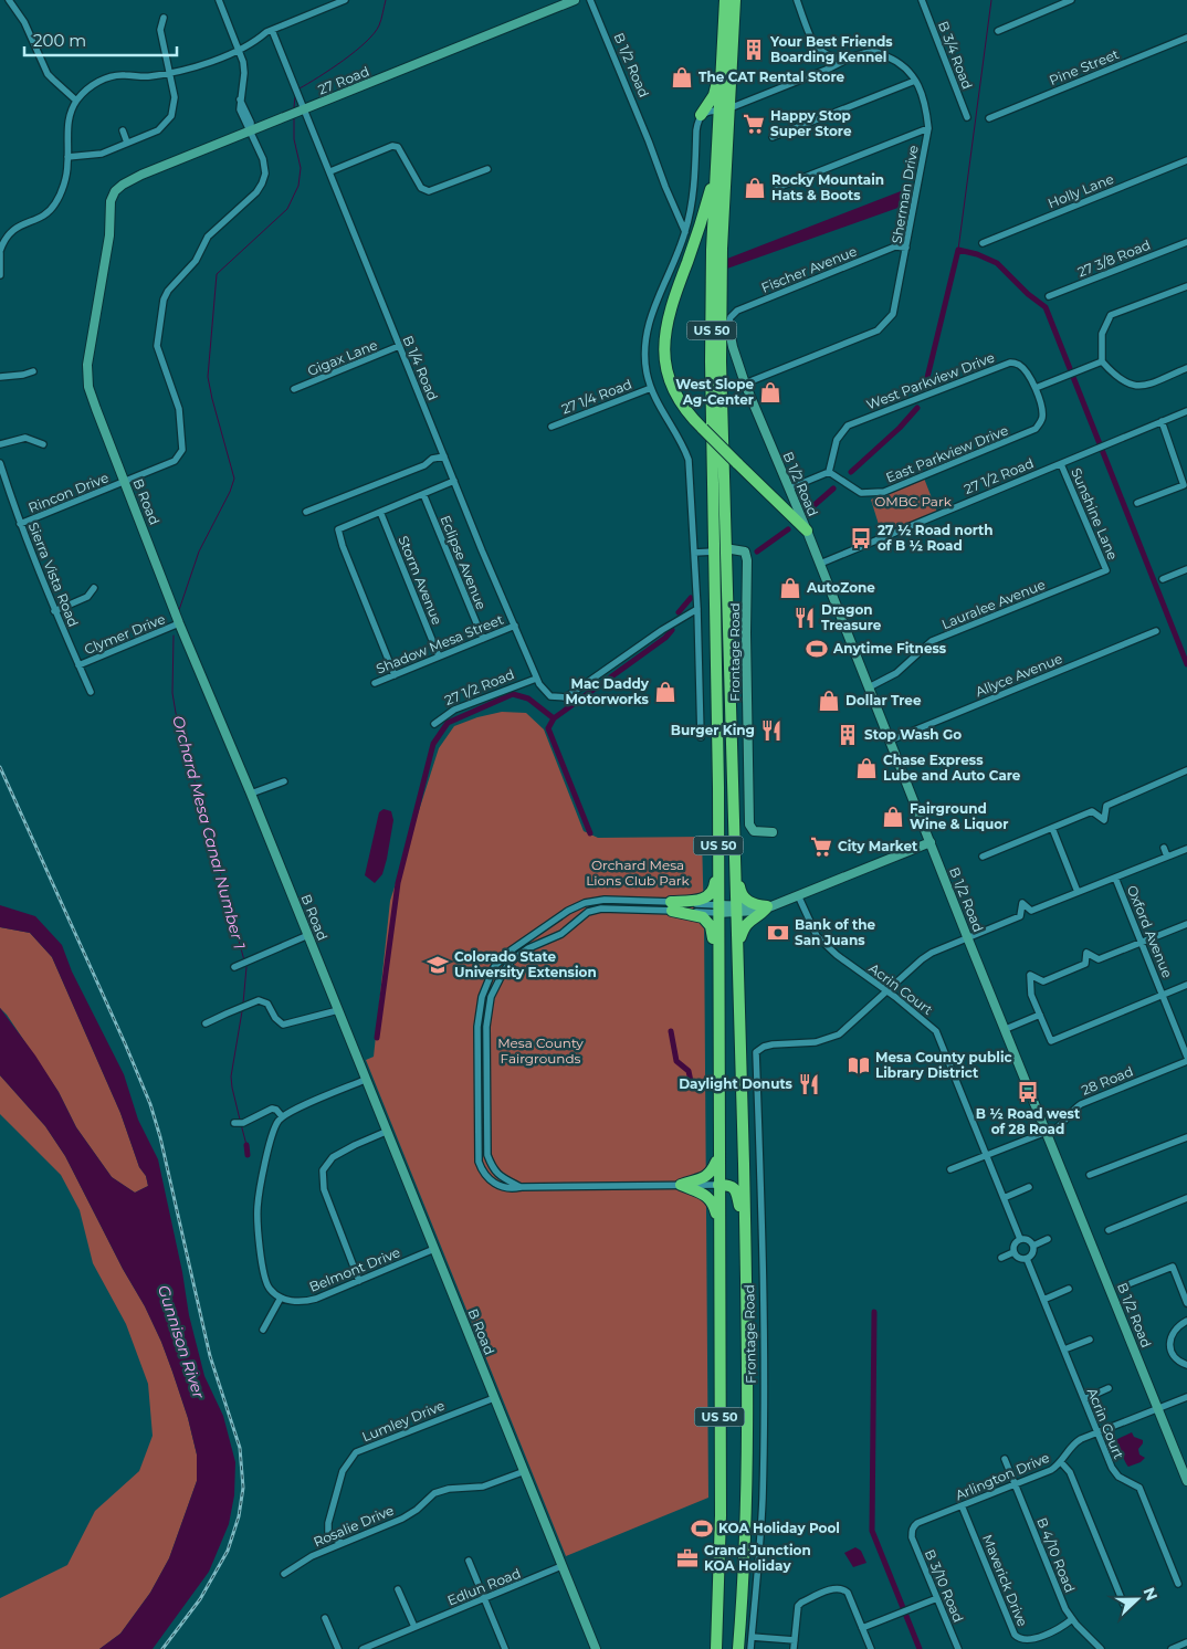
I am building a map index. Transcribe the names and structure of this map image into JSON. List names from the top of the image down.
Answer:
{
  "streets": {
    "highway": ["US 50"],
    "street": [
      "B 3/4 Road",
      "B 1/2 Road",
      "Pine Street",
      "27 Road",
      "Holly Lane",
      "Sherman Drive",
      "27 3/8 Road",
      "Fischer Avenue",
      "Gigax Lane",
      "B 1/4 Road",
      "West Parkview Drive",
      "27 1/4 Road",
      "East Parkview Drive",
      "27 1/2 Road",
      "Rincon Drive",
      "B Road",
      "Sunshine Lane",
      "Eclipse Avenue",
      "Sierra Vista Road",
      "Storm Avenue",
      "Lauralee Avenue",
      "Clymer Drive",
      "Shadow Mesa Street",
      "Frontage Road",
      "Allyce Avenue",
      "Oxford Avenue",
      "Acrin Court",
      "28 Road",
      "Belmont Drive",
      "Lumley Drive",
      "Arlington Drive",
      "Rosalie Drive",
      "B 4/10 Road",
      "Maverick Drive",
      "B 3/10 Road",
      "Edlun Road"
    ]
  },
  "crossings": [
    ["B 1/2 Road", "Sherman Drive"],
    ["B 1/2 Road", "Fischer Avenue"],
    ["B 1/2 Road", "27 1/2 Road"],
    ["B 1/2 Road", "Lauralee Avenue"],
    ["B 1/2 Road", "Allyce Avenue"],
    ["B 1/2 Road", "28 Road"],
    ["B 1/2 Road", "Arlington Drive"],
    ["27 Road", "B 1/4 Road"],
    ["27 Road", "Rincon Drive"],
    ["27 Road", "B Road"],
    ["Sherman Drive", "Fischer Avenue"],
    ["Sherman Drive", "US 50"],
    ["US 50", "Frontage Road"],
    ["Gigax Lane", "B 1/4 Road"],
    ["B 1/4 Road", "27 1/2 Road"],
    ["B 1/4 Road", "Shadow Mesa Street"],
    ["West Parkview Drive", "East Parkview Drive"],
    ["27 1/2 Road", "Sunshine Lane"],
    ["Rincon Drive", "B Road"],
    ["Rincon Drive", "Sierra Vista Road"],
    ["B Road", "Clymer Drive"],
    ["B Road", "Belmont Drive"],
    ["B Road", "Lumley Drive"],
    ["B Road", "Rosalie Drive"],
    ["B Road", "Edlun Road"],
    ["Sunshine Lane", "Lauralee Avenue"],
    ["Eclipse Avenue", "Shadow Mesa Street"],
    ["Sierra Vista Road", "Clymer Drive"],
    ["Storm Avenue", "Shadow Mesa Street"],
    ["Frontage Road", "Acrin Court"],
    ["Acrin Court", "28 Road"],
    ["Acrin Court", "Arlington Drive"],
    ["Lumley Drive", "Rosalie Drive"],
    ["Arlington Drive", "B 4/10 Road"],
    ["Arlington Drive", "Maverick Drive"],
    ["Arlington Drive", "B 3/10 Road"],
    ["B 4/10 Road", "Maverick Drive"]
  ],
  "water": ["Orchard Mesa Canal Number 1", "Gunnison River"],
  "parks": ["OMBC Park", "Orchard Mesa Lions Club Park", "Mesa County Fairgrounds"],
  "places": {
    "building": ["Your Best Friends Boarding Kennel", "Stop Wash Go"],
    "shop": [
      "The CAT Rental Store",
      "Rocky Mountain Hats & Boots",
      "West Slope Ag-Center",
      "AutoZone",
      "Mac Daddy Motorworks",
      "Dollar Tree",
      "Chase Express Lube and Auto Care",
      "Fairground Wine & Liquor"
    ],
    "supermarket": ["Happy Stop Super Store", "City Market"],
    "bus stop": ["27 ½ Road north of B ½ Road", "B ½ Road west of 28 Road"],
    "restaurant": ["Dragon Treasure", "Burger King", "Daylight Donuts"],
    "sports": ["Anytime Fitness", "KOA Holiday Pool"],
    "bank": ["Bank of the San Juans"],
    "school or university": ["Colorado State University Extension"],
    "library": ["Mesa County public Library District"],
    "office": ["Grand Junction KOA Holiday"]
  },
  "scale_bar": "200 m",
  "north": "right"
}
